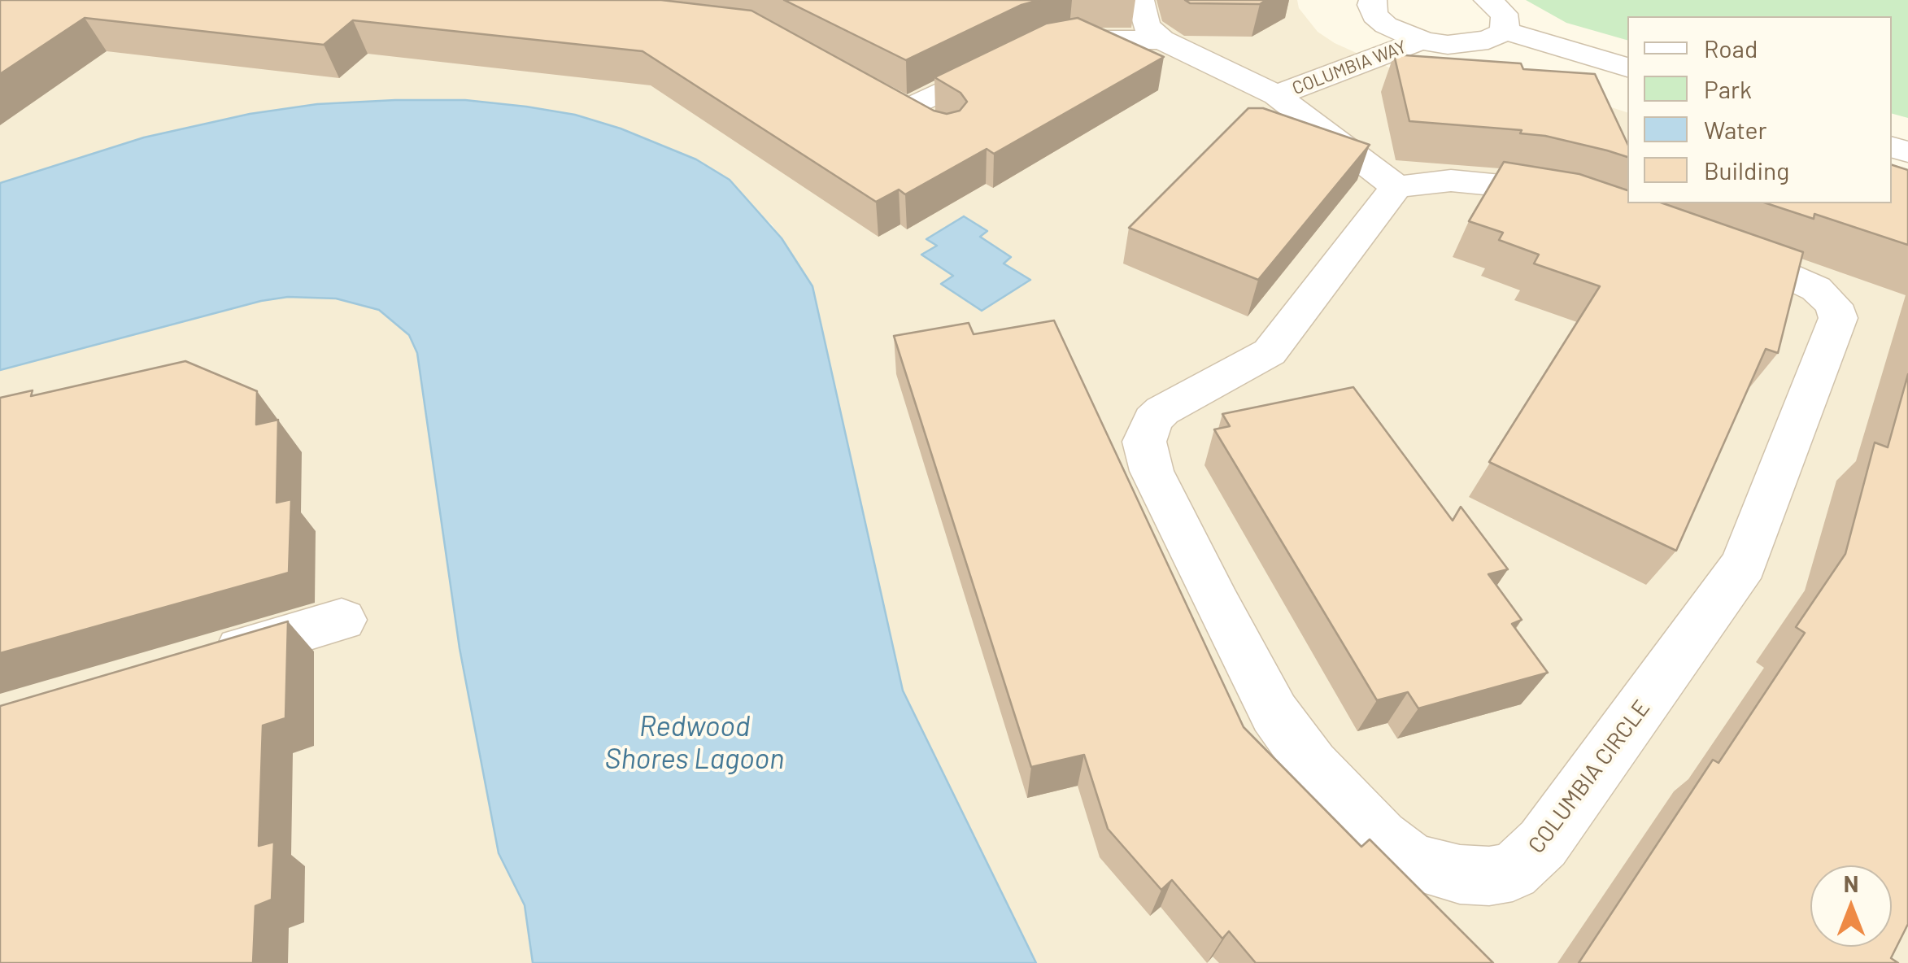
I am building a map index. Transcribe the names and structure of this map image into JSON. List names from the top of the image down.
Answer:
{
  "streets": {
    "street": ["COLUMBIA WAY", "COLUMBIA CIRCLE"]
  },
  "water": ["Redwood Shores Lagoon"],
  "legend": [
    "Road",
    "Park",
    "Water",
    "Building"
  ],
  "north": "top"
}
